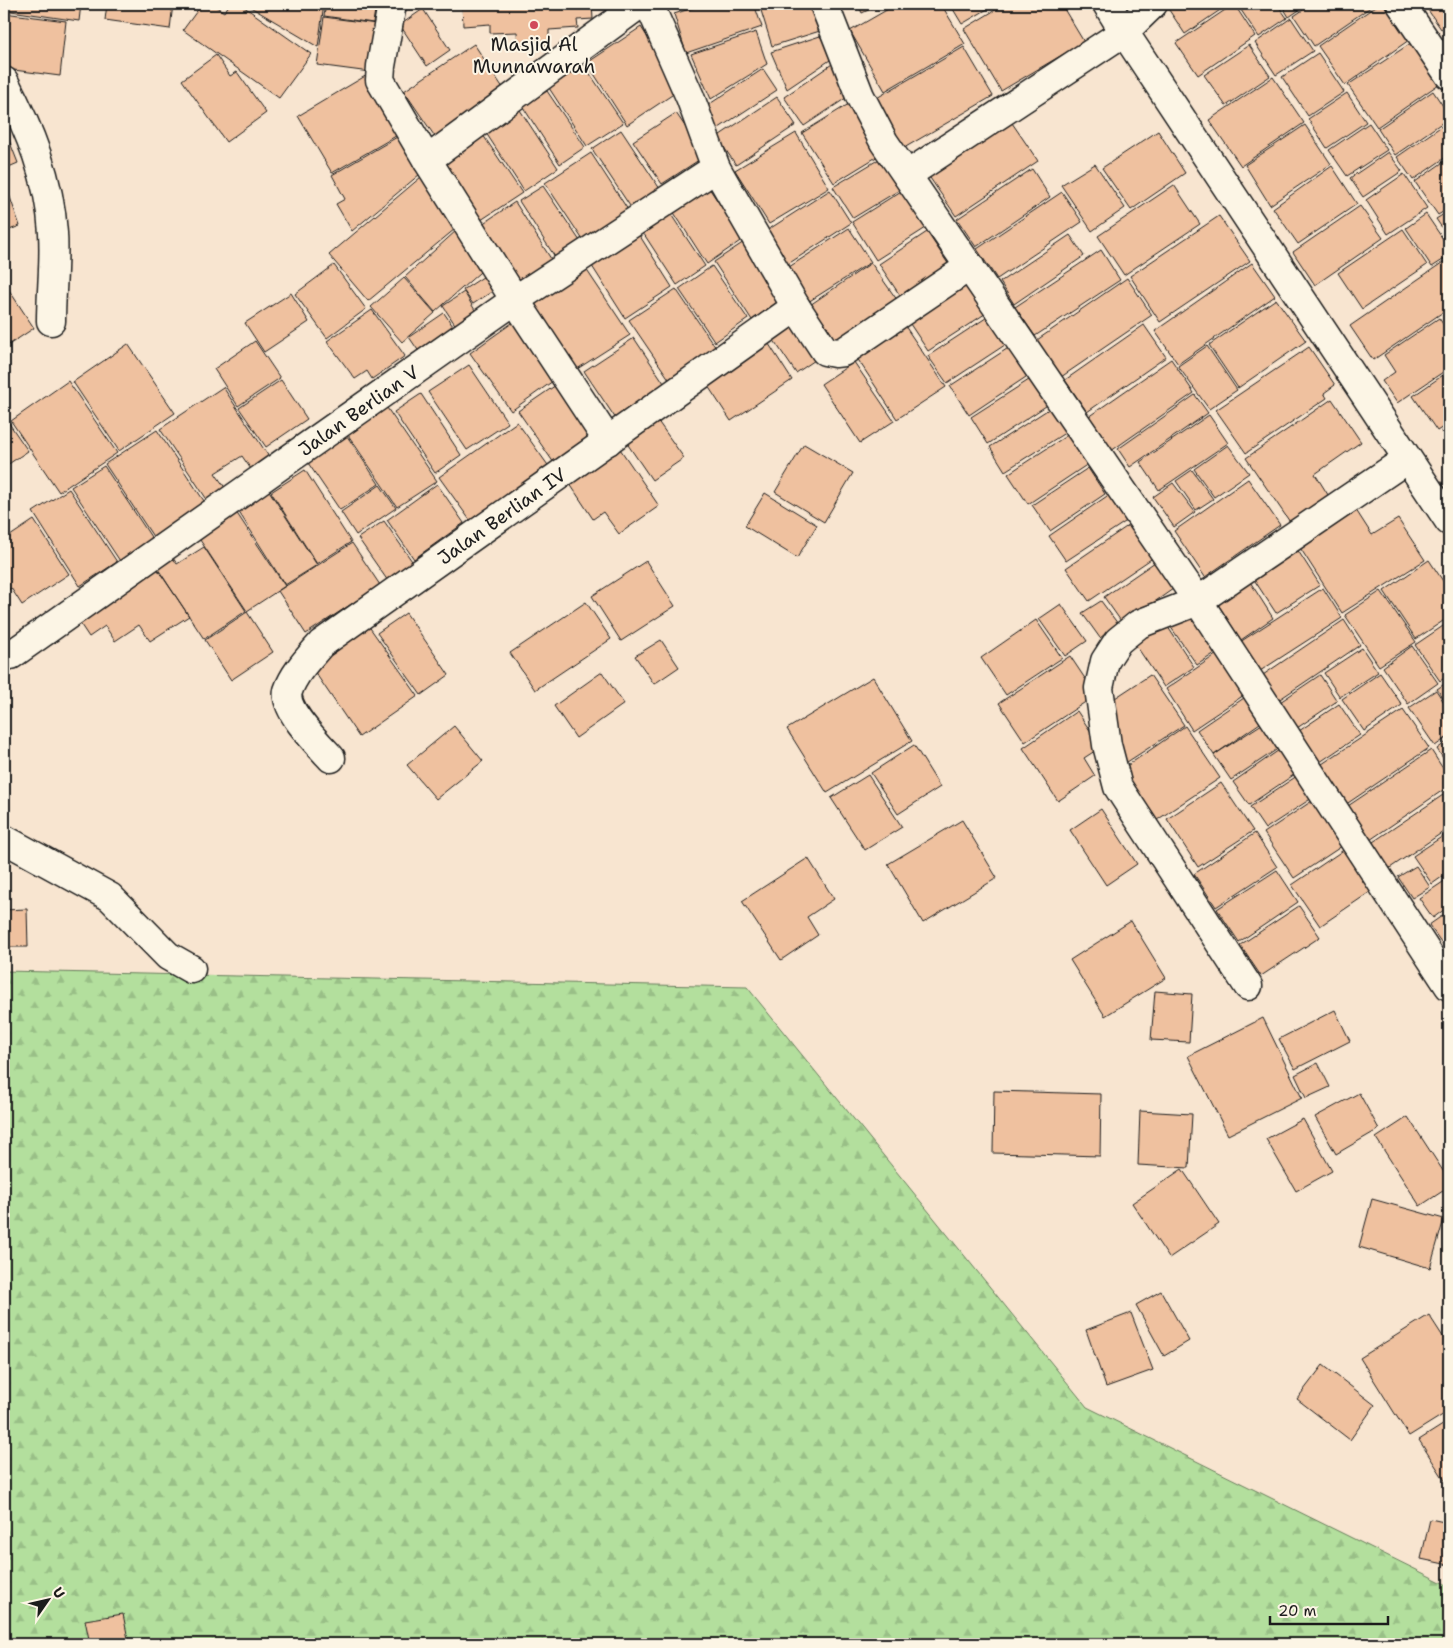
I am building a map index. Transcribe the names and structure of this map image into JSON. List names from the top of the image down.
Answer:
{
  "streets": {
    "street": ["Jalan Berlian V", "Jalan Berlian IV"]
  },
  "places": ["Masjid Al Munnawarah"],
  "scale_bar": "20 m",
  "north": "top right"
}
